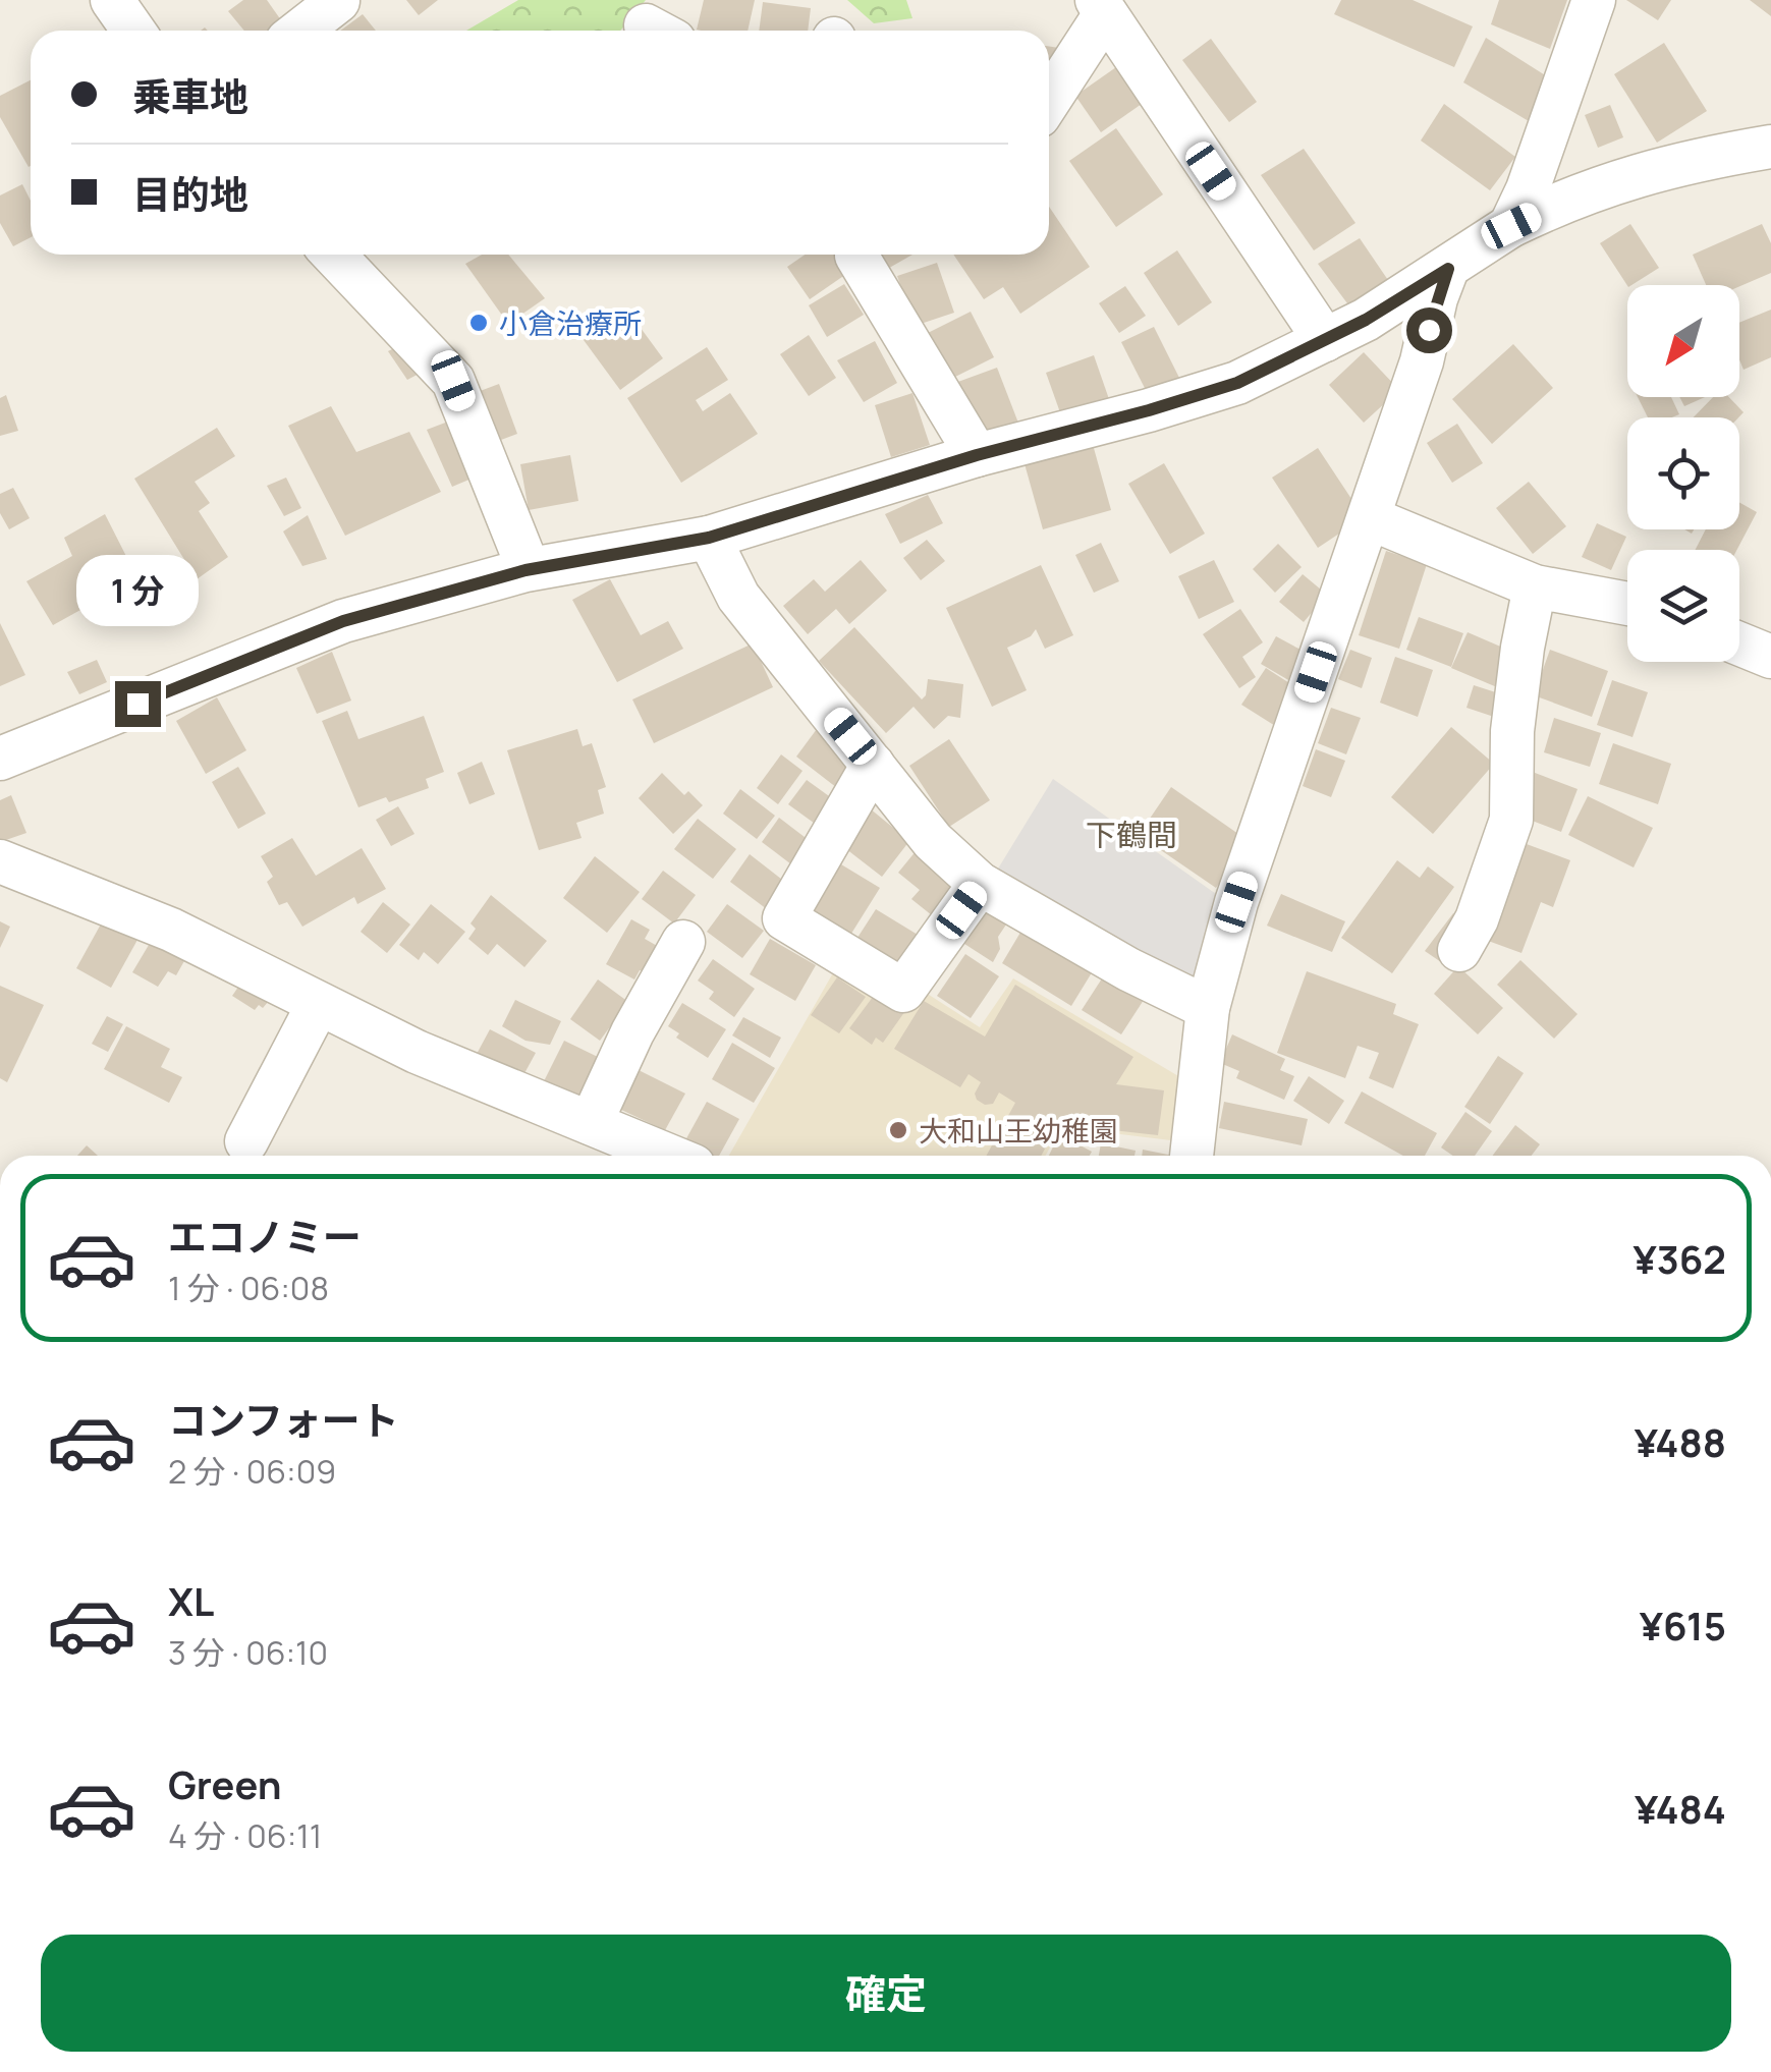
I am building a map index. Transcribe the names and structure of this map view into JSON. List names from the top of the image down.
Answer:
{
  "districts": ["下鶴間"],
  "places": ["小倉治療所", "大和山王幼稚園"],
  "north": "bottom left",
  "page": {
    "banner": ["乗車地", "目的地"],
    "bubble": "1 分",
    "list": [
      {
        "name": "エコノミー",
        "note": "1 分 · 06:08",
        "value": "¥362"
      },
      {
        "name": "コンフォート",
        "note": "2 分 · 06:09",
        "value": "¥488"
      },
      {
        "name": "XL",
        "note": "3 分 · 06:10",
        "value": "¥615"
      },
      {
        "name": "Green",
        "note": "4 分 · 06:11",
        "value": "¥484"
      }
    ],
    "buttons": "確定"
  }
}
